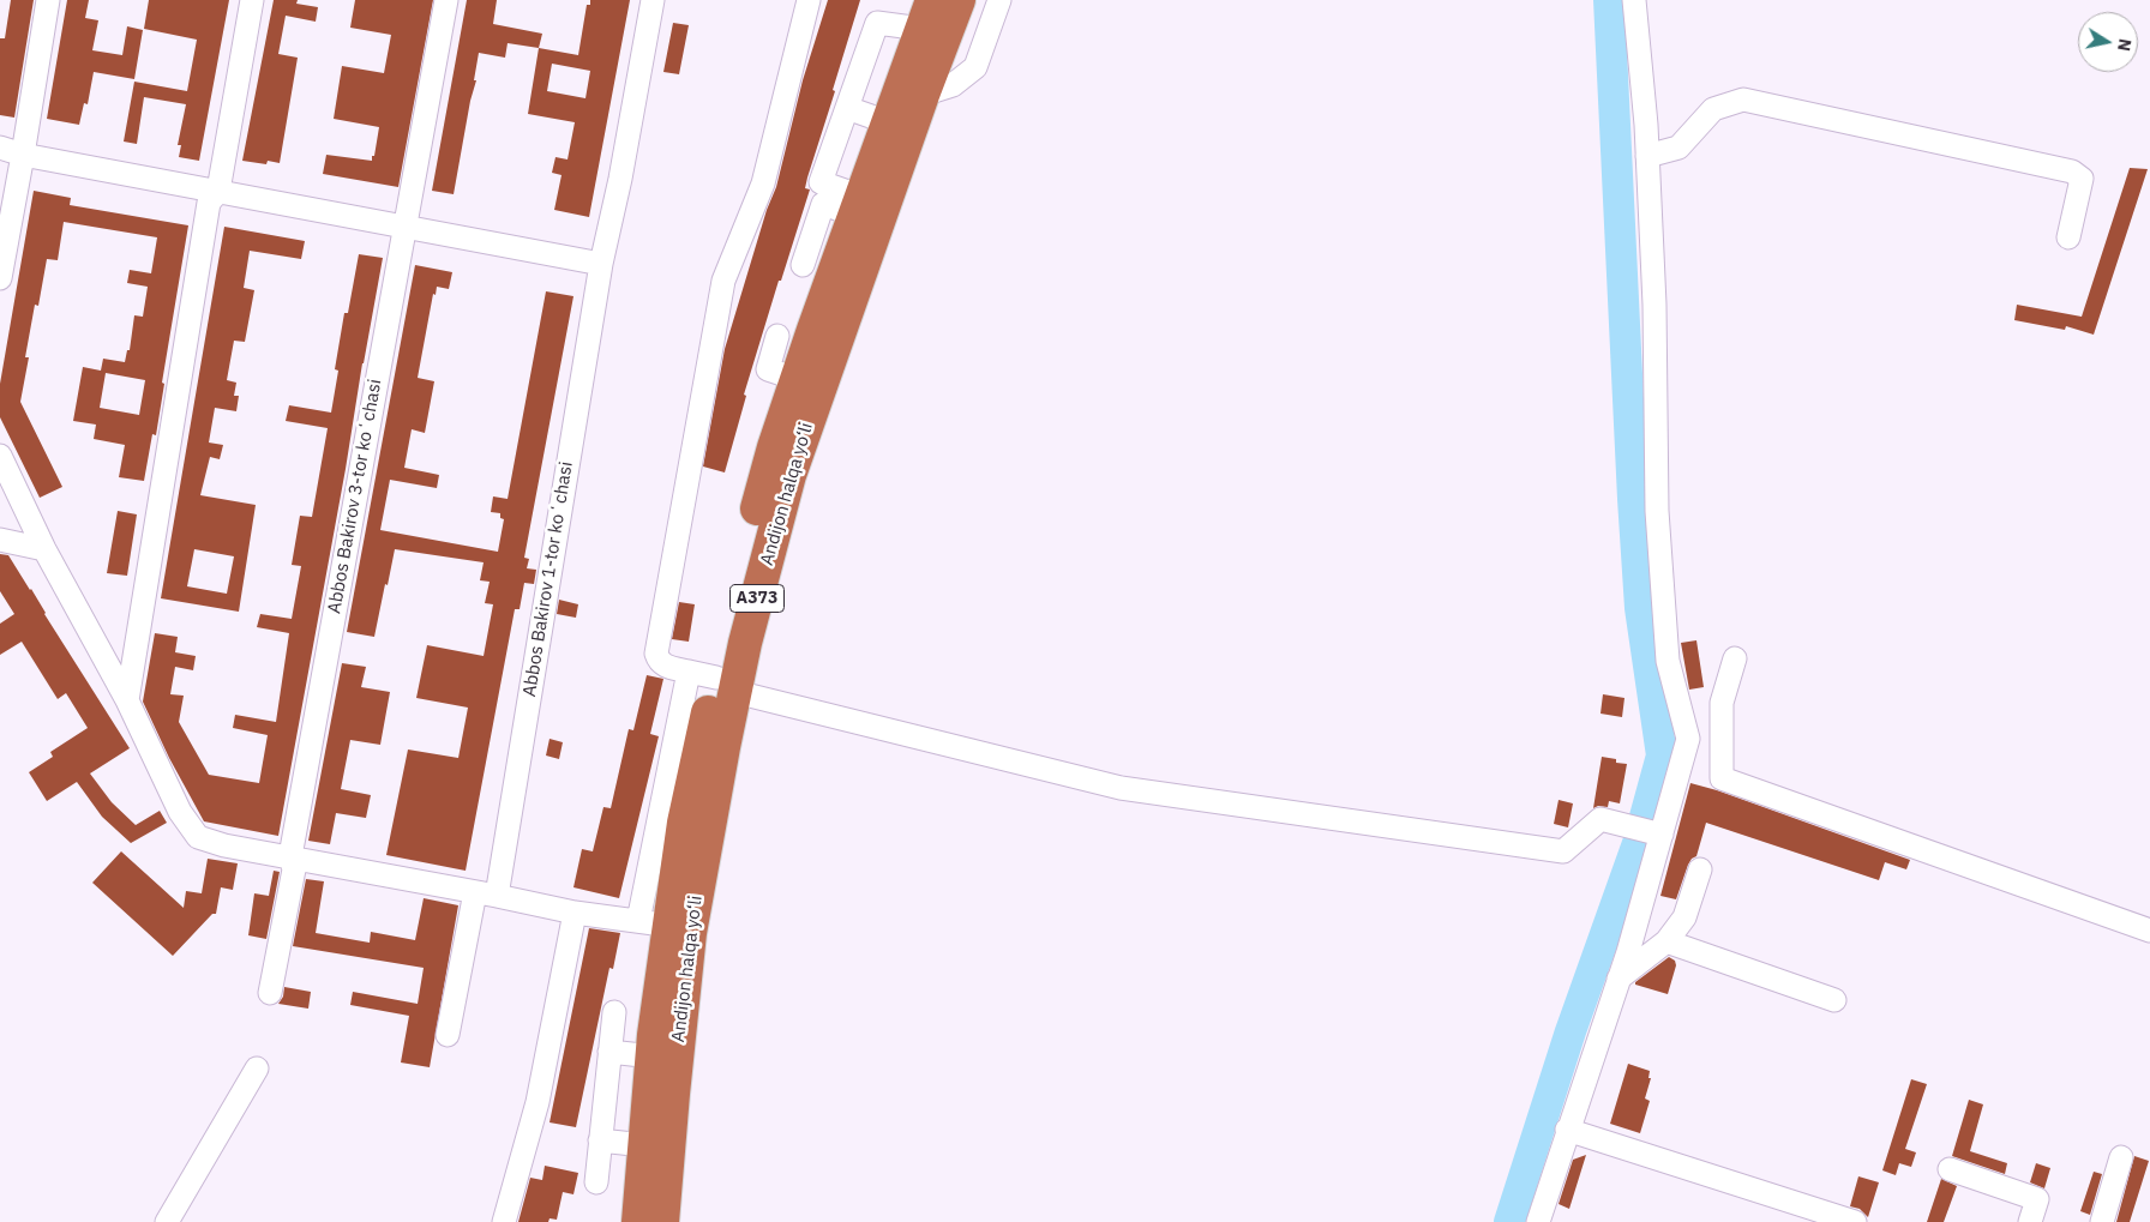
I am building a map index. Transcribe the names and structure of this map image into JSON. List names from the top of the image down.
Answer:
{
  "streets": {
    "highway": ["Andijon halqa yo‘li", "A373"],
    "street": ["Abbos Bakirov 3-tor koʻchasi", "Abbos Bakirov 1-tor koʻchasi"]
  },
  "north": "right"
}
